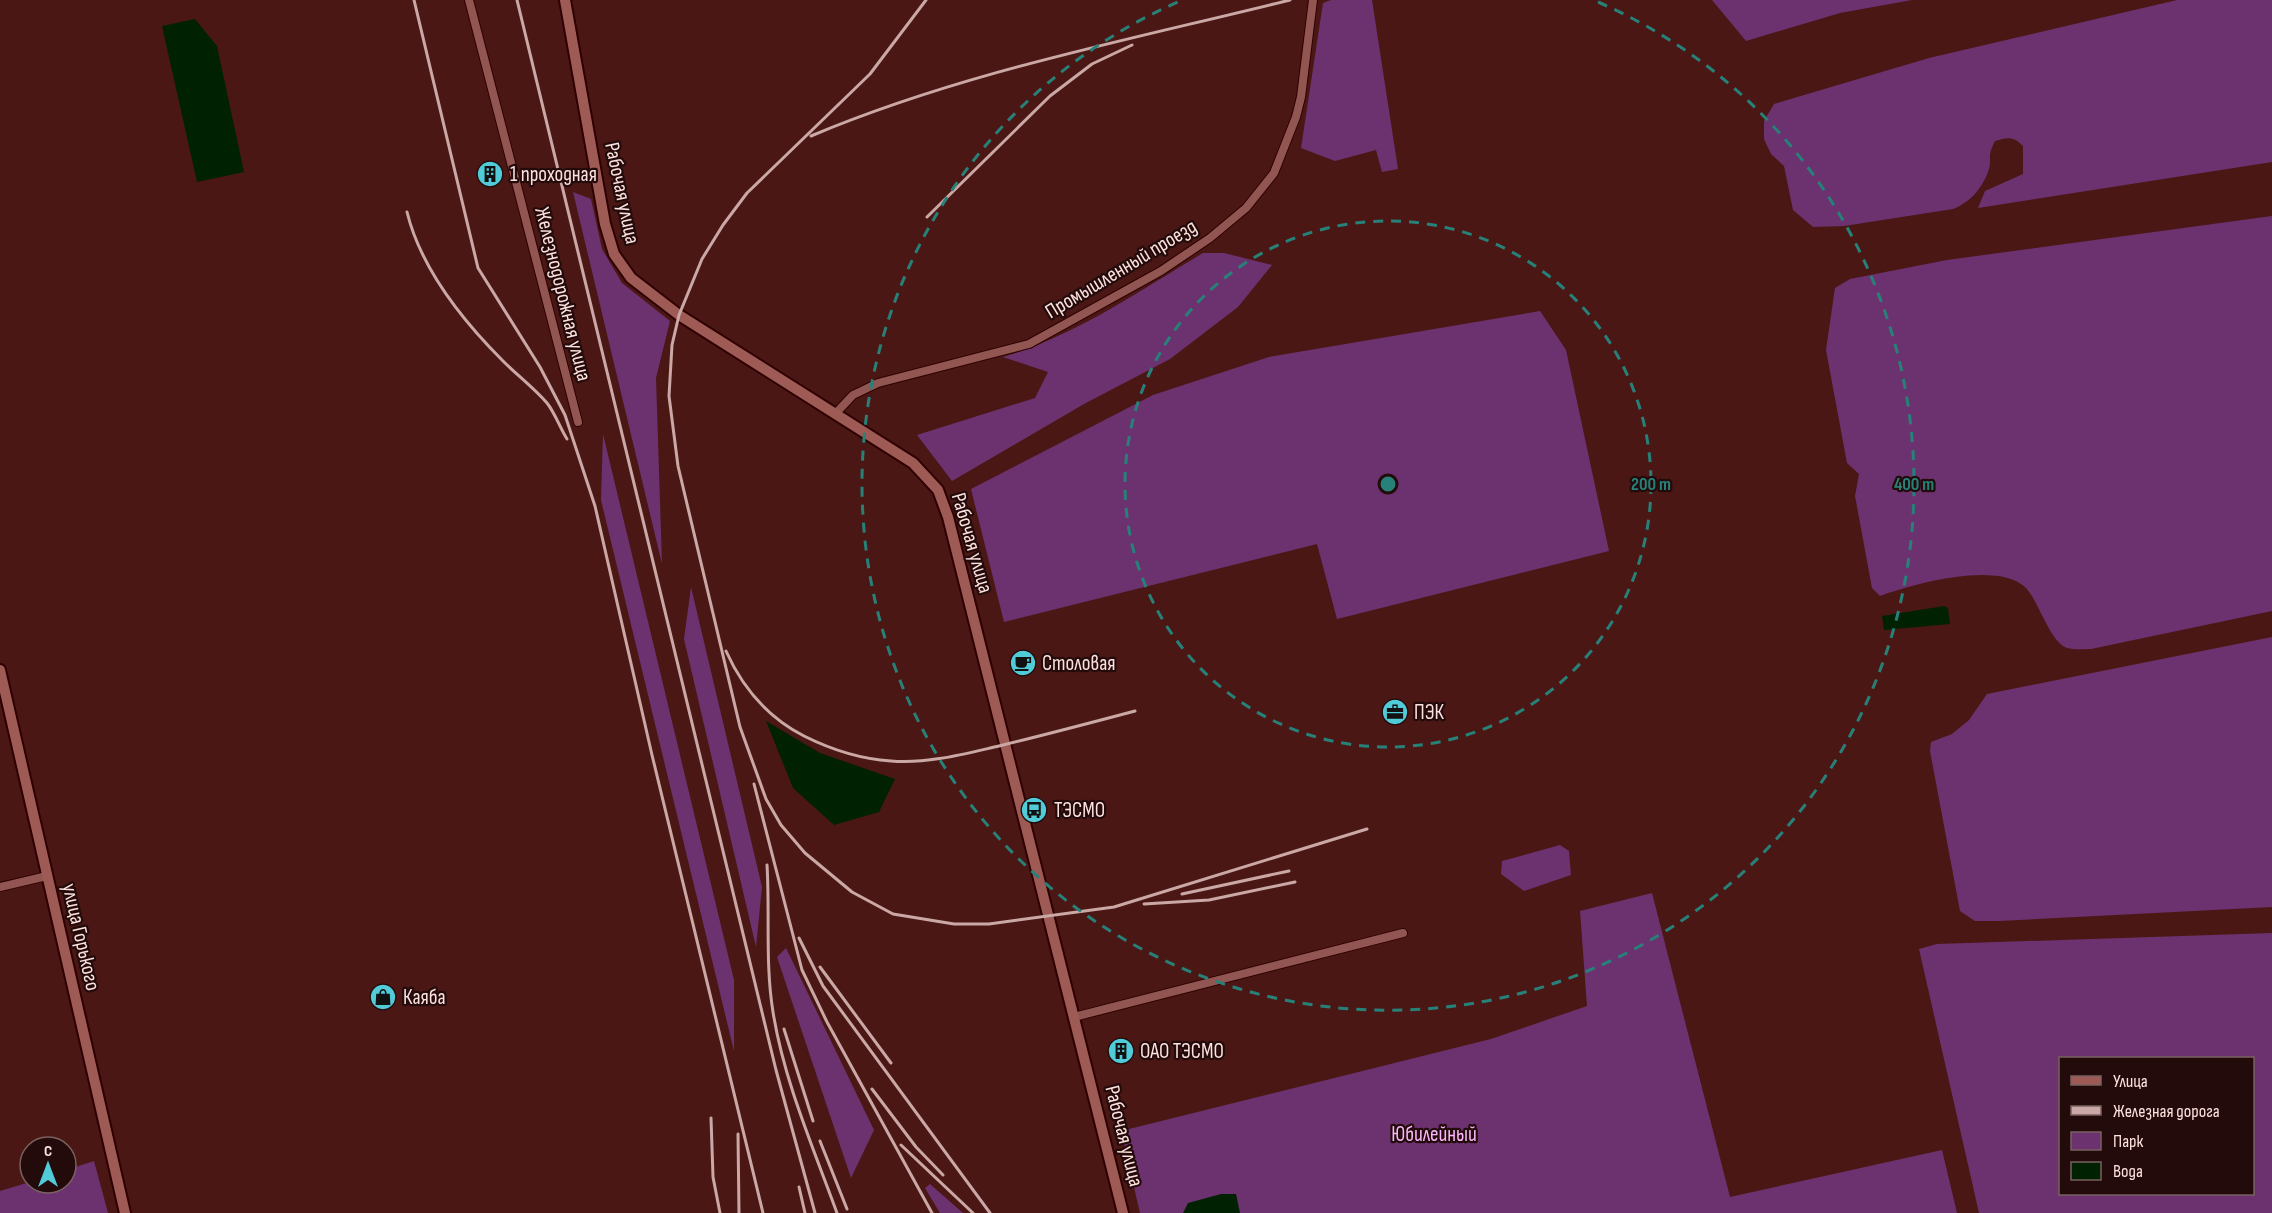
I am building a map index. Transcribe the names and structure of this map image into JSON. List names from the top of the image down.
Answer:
{
  "streets": {
    "street": [
      "Рабочая улица",
      "Промышленный проезд",
      "Железнодорожная улица",
      "улица Горького"
    ]
  },
  "crossings": [
    ["Рабочая улица", "Промышленный проезд"]
  ],
  "parks": ["Юбилейный"],
  "places": {
    "building": ["1 проходная", "ОАО ТЭСМО"],
    "cafe": ["Столовая"],
    "office": ["ПЭК"],
    "bus stop": ["ТЭСМО"],
    "shop": ["Каяба"]
  },
  "legend": [
    "Улица",
    "Железная дорога",
    "Парк",
    "Вода"
  ],
  "north": "top",
  "rings": ["200 m", "400 m"]
}
